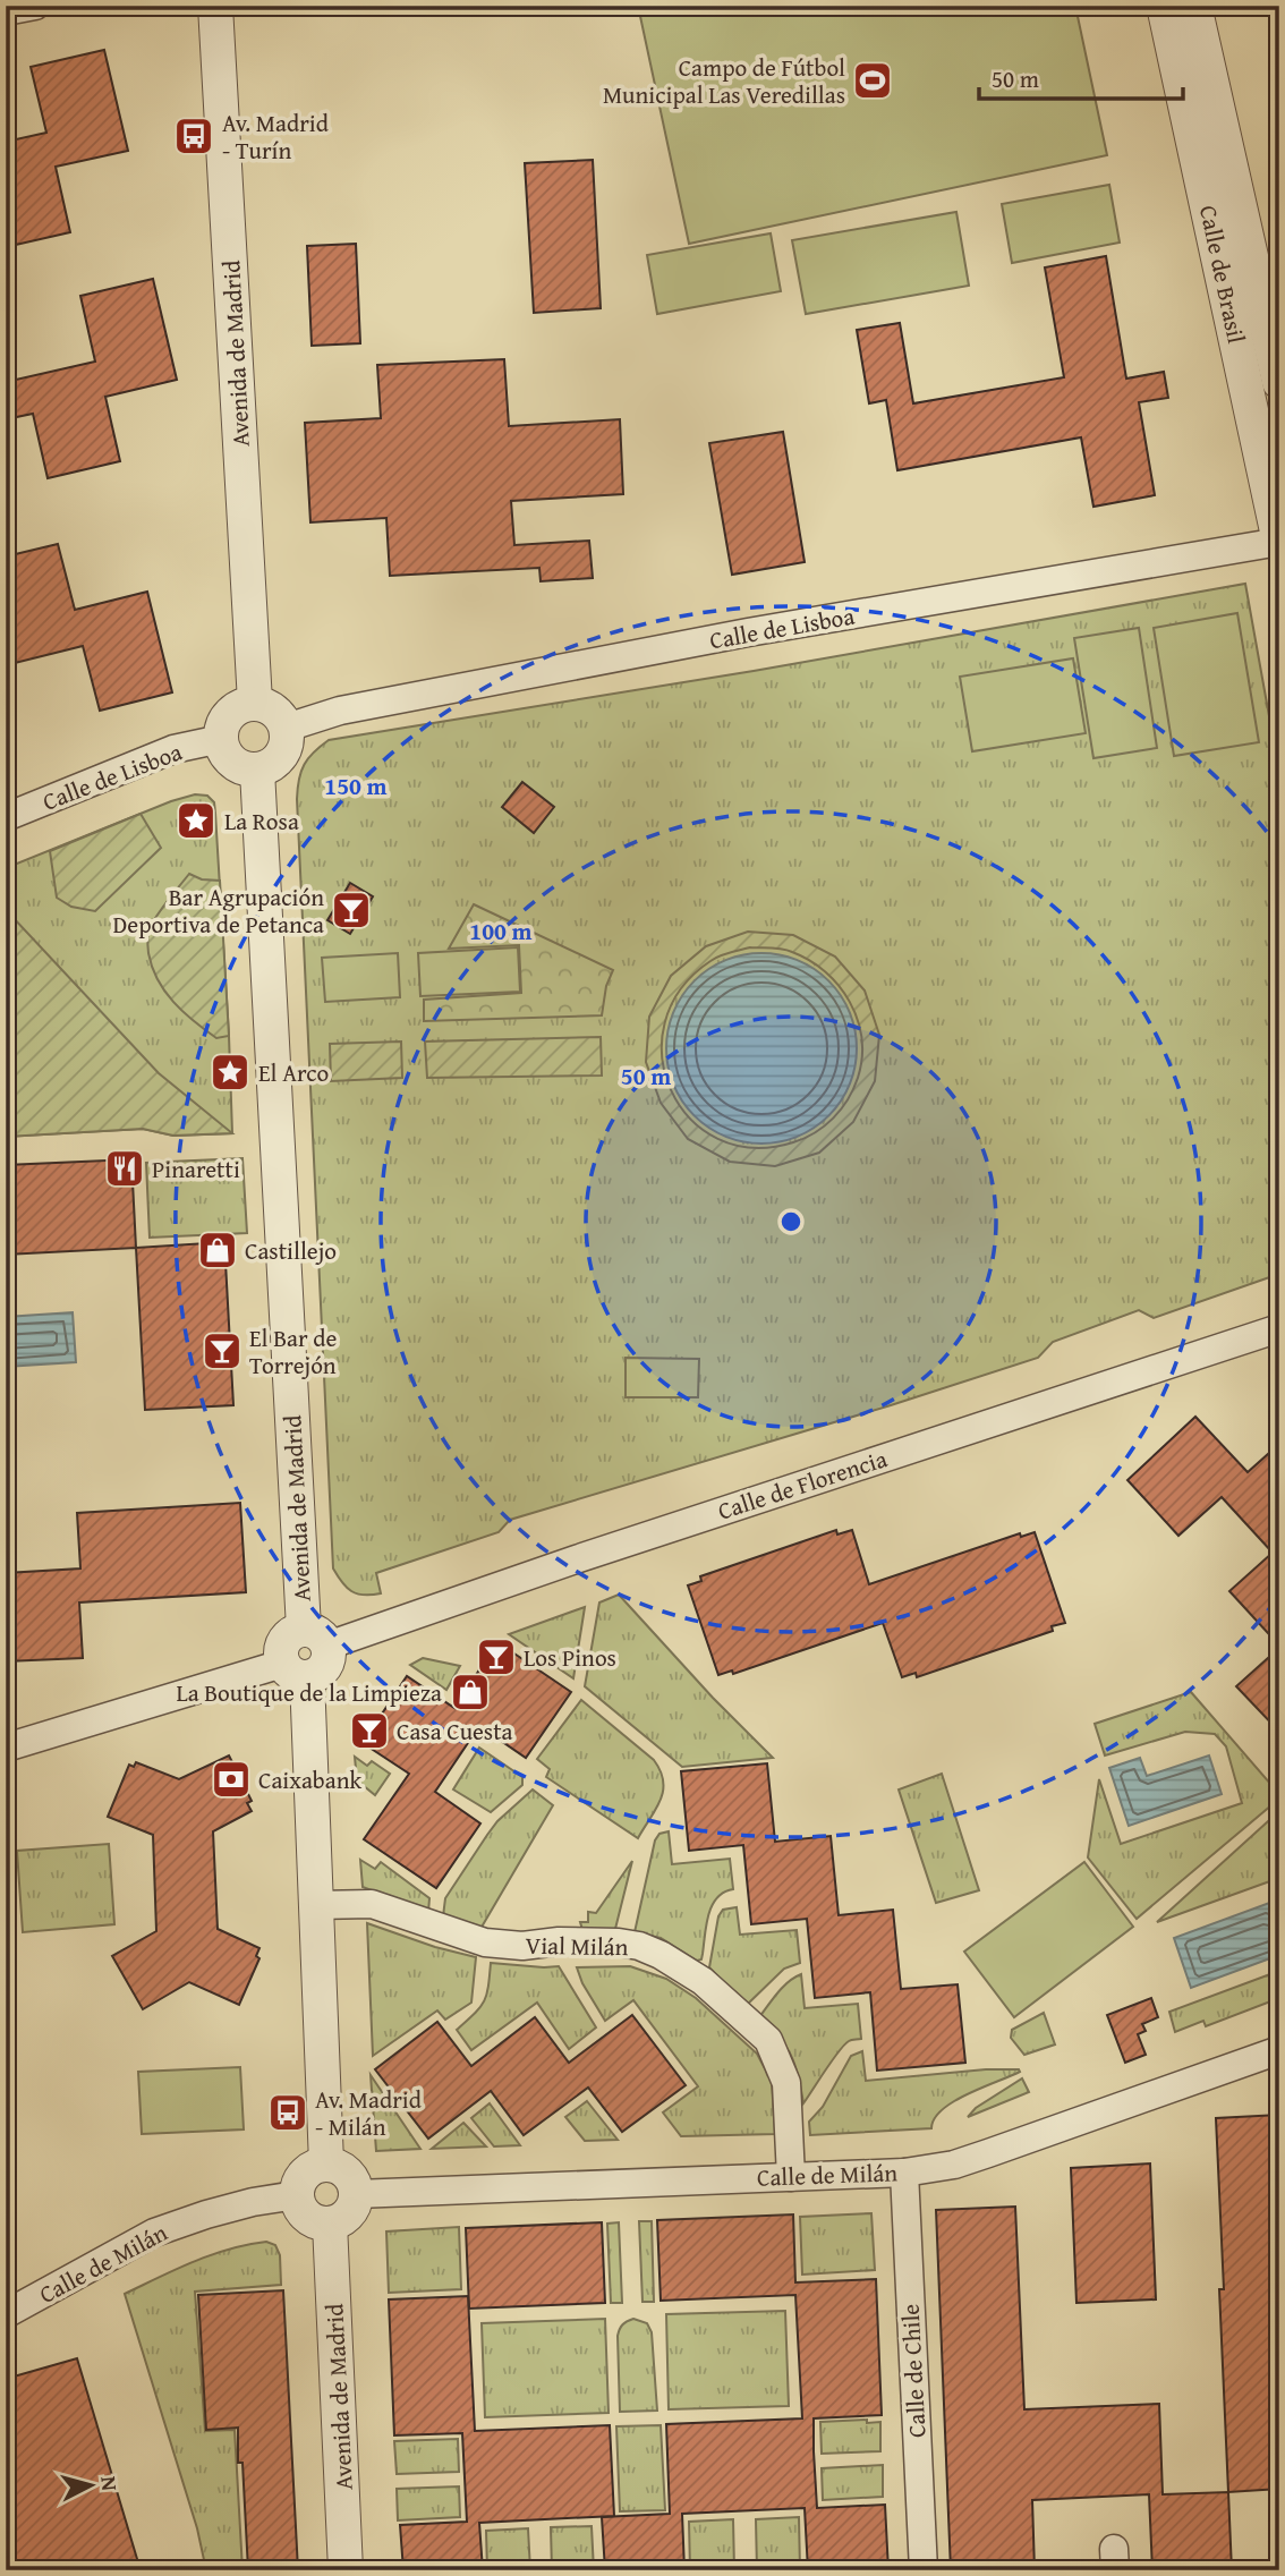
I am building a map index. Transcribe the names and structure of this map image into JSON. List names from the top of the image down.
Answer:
{
  "streets": {
    "street": [
      "Calle de Brasil",
      "Avenida de Madrid",
      "Calle de Lisboa",
      "Calle de Florencia",
      "Vial Milán",
      "Calle de Milán",
      "Calle de Chile"
    ]
  },
  "crossings": [
    ["Calle de Brasil", "Calle de Lisboa"],
    ["Avenida de Madrid", "Calle de Lisboa"],
    ["Avenida de Madrid", "Calle de Florencia"],
    ["Avenida de Madrid", "Calle de Milán"],
    ["Vial Milán", "Calle de Milán"],
    ["Calle de Milán", "Calle de Chile"]
  ],
  "places": {
    "sports": ["Campo de Fútbol Municipal Las Veredillas"],
    "bus stop": ["Av. Madrid - Turín", "Av. Madrid - Milán"],
    "place": ["La Rosa", "El Arco"],
    "bar": [
      "Bar Agrupación Deportiva de Petanca",
      "El Bar de Torrejón",
      "Los Pinos",
      "Casa Cuesta"
    ],
    "restaurant": ["Pinaretti"],
    "shop": ["Castillejo", "La Boutique de la Limpieza"],
    "bank": ["Caixabank"]
  },
  "scale_bar": "50 m",
  "north": "right",
  "rings": ["150 m", "100 m", "50 m"]
}
